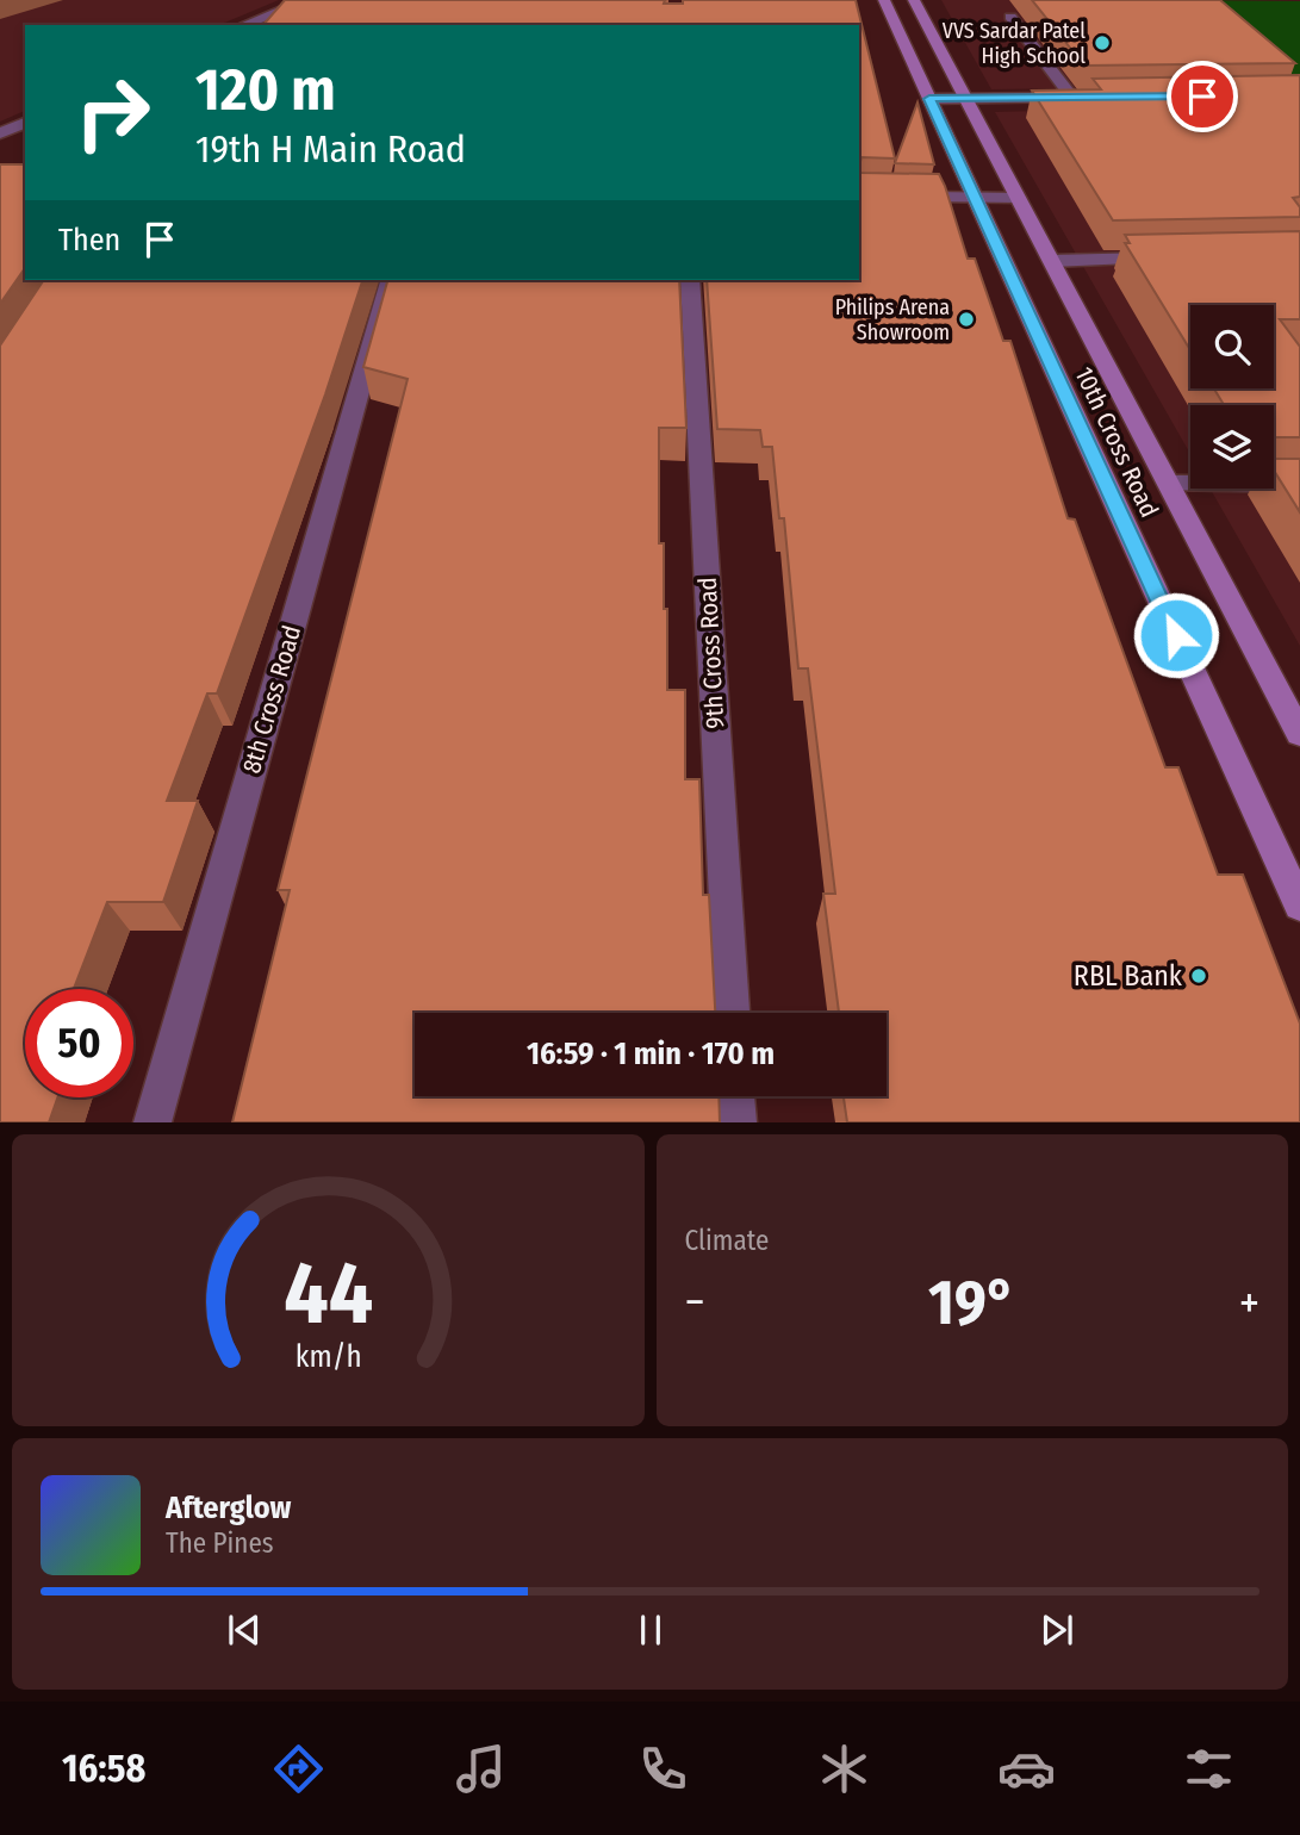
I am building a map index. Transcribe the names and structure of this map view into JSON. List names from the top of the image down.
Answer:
{
  "streets": {
    "main road": ["10th Cross Road"],
    "street": ["9th Cross Road", "8th Cross Road"]
  },
  "places": ["VVS Sardar Patel High School", "Philips Arena Showroom", "RBL Bank"],
  "page": {
    "turn": ["120 m", "19th H Main Road"],
    "then": "Then",
    "limit": "50",
    "trip": "16:59 · 1 min · 170 m",
    "tile": "Climate",
    "heat": ["−", "19°", "+"],
    "song": ["Afterglow", "The Pines"],
    "tabs": "16:58",
    "gauge": ["44", "km/h"]
  }
}
